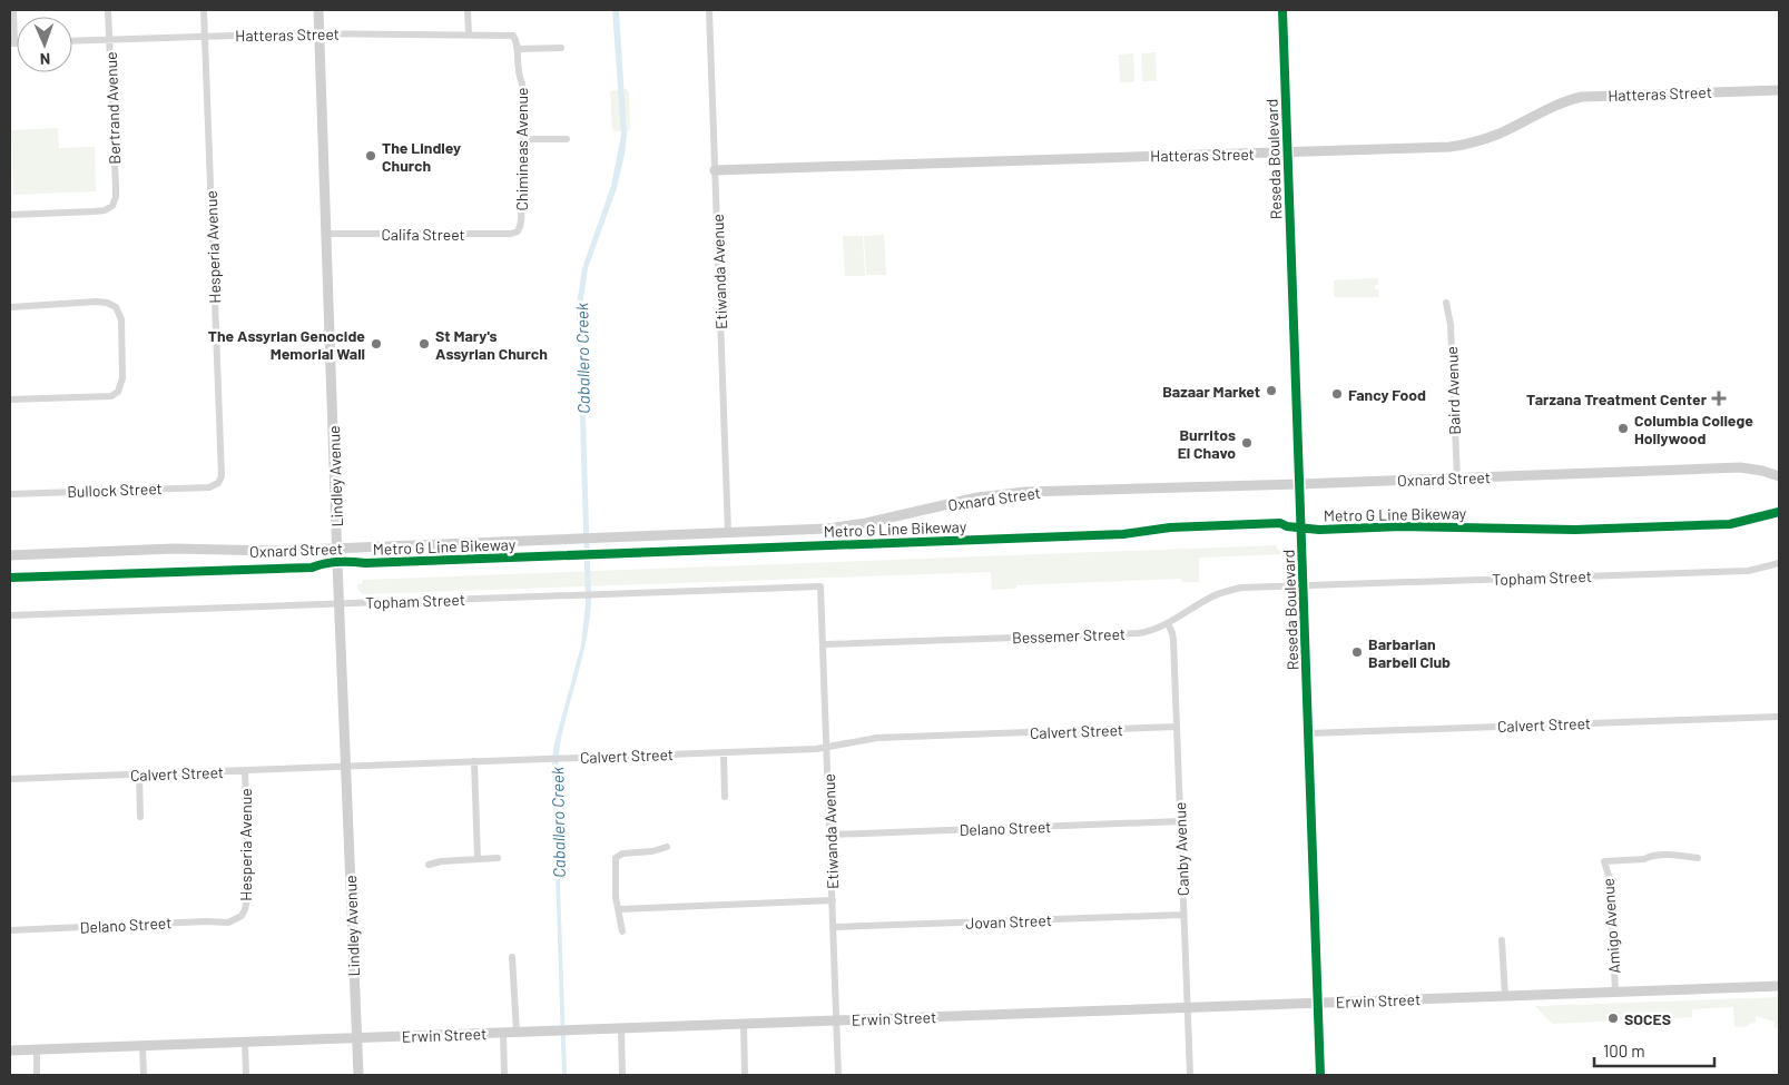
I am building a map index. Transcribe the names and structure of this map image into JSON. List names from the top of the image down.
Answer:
{
  "streets": {
    "main road": ["Reseda Boulevard"],
    "street": [
      "Hatteras Street",
      "Bertrand Avenue",
      "Chimineas Avenue",
      "Califa Street",
      "Hesperia Avenue",
      "Etiwanda Avenue",
      "Baird Avenue",
      "Lindley Avenue",
      "Oxnard Street",
      "Bullock Street",
      "Topham Street",
      "Bessemer Street",
      "Calvert Street",
      "Delano Street",
      "Canby Avenue",
      "Jovan Street",
      "Amigo Avenue",
      "Erwin Street"
    ],
    "cycle path": ["Metro G Line Bikeway"]
  },
  "crossings": [
    ["Hatteras Street", "Bertrand Avenue"],
    ["Hatteras Street", "Chimineas Avenue"],
    ["Hatteras Street", "Reseda Boulevard"],
    ["Hatteras Street", "Hesperia Avenue"],
    ["Hatteras Street", "Etiwanda Avenue"],
    ["Hatteras Street", "Lindley Avenue"],
    ["Chimineas Avenue", "Califa Street"],
    ["Reseda Boulevard", "Oxnard Street"],
    ["Reseda Boulevard", "Topham Street"],
    ["Reseda Boulevard", "Bessemer Street"],
    ["Reseda Boulevard", "Calvert Street"],
    ["Reseda Boulevard", "Erwin Street"],
    ["Califa Street", "Lindley Avenue"],
    ["Hesperia Avenue", "Bullock Street"],
    ["Hesperia Avenue", "Calvert Street"],
    ["Hesperia Avenue", "Delano Street"],
    ["Etiwanda Avenue", "Oxnard Street"],
    ["Etiwanda Avenue", "Topham Street"],
    ["Etiwanda Avenue", "Bessemer Street"],
    ["Etiwanda Avenue", "Calvert Street"],
    ["Etiwanda Avenue", "Delano Street"],
    ["Etiwanda Avenue", "Jovan Street"],
    ["Etiwanda Avenue", "Erwin Street"],
    ["Baird Avenue", "Oxnard Street"],
    ["Lindley Avenue", "Oxnard Street"],
    ["Lindley Avenue", "Topham Street"],
    ["Lindley Avenue", "Calvert Street"],
    ["Lindley Avenue", "Erwin Street"],
    ["Topham Street", "Bessemer Street"],
    ["Bessemer Street", "Canby Avenue"],
    ["Calvert Street", "Canby Avenue"],
    ["Delano Street", "Canby Avenue"],
    ["Canby Avenue", "Jovan Street"],
    ["Canby Avenue", "Erwin Street"],
    ["Amigo Avenue", "Erwin Street"]
  ],
  "water": ["Caballero Creek"],
  "places": {
    "other": [
      "The Lindley Church",
      "The Assyrian Genocide Memorial Wall",
      "St Mary's Assyrian Church",
      "Bazaar Market",
      "Fancy Food",
      "Columbia College Hollywood",
      "Burritos El Chavo",
      "Barbarian Barbell Club",
      "SOCES"
    ],
    "health": ["Tarzana Treatment Center"]
  },
  "scale_bar": "100 m",
  "north": "bottom"
}
